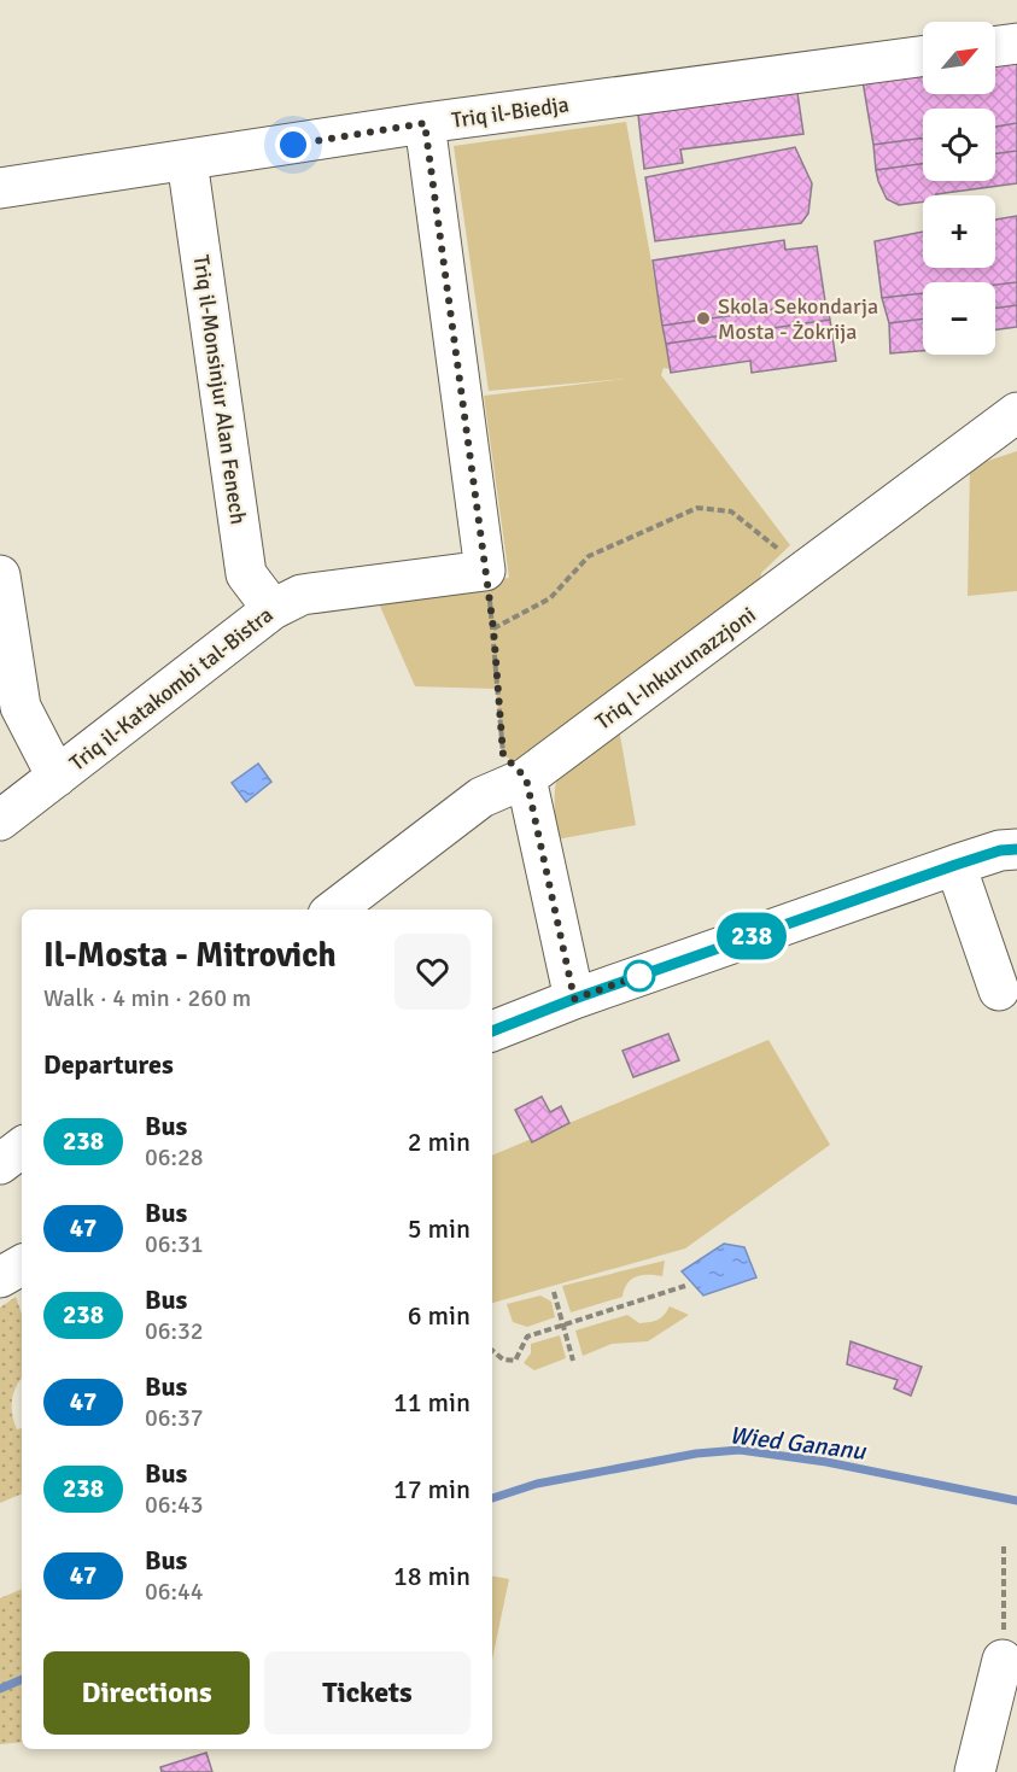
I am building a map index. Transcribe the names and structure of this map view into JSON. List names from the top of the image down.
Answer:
{
  "streets": {
    "street": [
      "Triq il-Biedja",
      "Triq il-Monsinjur Alan Fenech",
      "Triq l-Inkurunazzjoni",
      "Triq il-Katakombi tal-Bistra"
    ]
  },
  "crossings": [
    ["Triq il-Biedja", "Triq il-Monsinjur Alan Fenech"],
    ["Triq il-Monsinjur Alan Fenech", "Triq il-Katakombi tal-Bistra"]
  ],
  "water": ["Wied Gananu"],
  "places": ["Skola Sekondarja Mosta - Żokrija"],
  "lines": ["bus line 238"],
  "north": "top right",
  "page": {
    "on_map": "238",
    "map_buttons": ["+", "−"],
    "heading": [
      ["Il-Mosta - Mitrovich", "Walk · 4 min · 260 m"],
      "Departures"
    ],
    "list": [
      {
        "mark": "238",
        "name": "Bus",
        "note": "06:28",
        "value": "2 min"
      },
      {
        "mark": "47",
        "name": "Bus",
        "note": "06:31",
        "value": "5 min"
      },
      {
        "mark": "238",
        "name": "Bus",
        "note": "06:32",
        "value": "6 min"
      },
      {
        "mark": "47",
        "name": "Bus",
        "note": "06:37",
        "value": "11 min"
      },
      {
        "mark": "238",
        "name": "Bus",
        "note": "06:43",
        "value": "17 min"
      },
      {
        "mark": "47",
        "name": "Bus",
        "note": "06:44",
        "value": "18 min"
      }
    ],
    "buttons": ["Directions", "Tickets"]
  }
}
